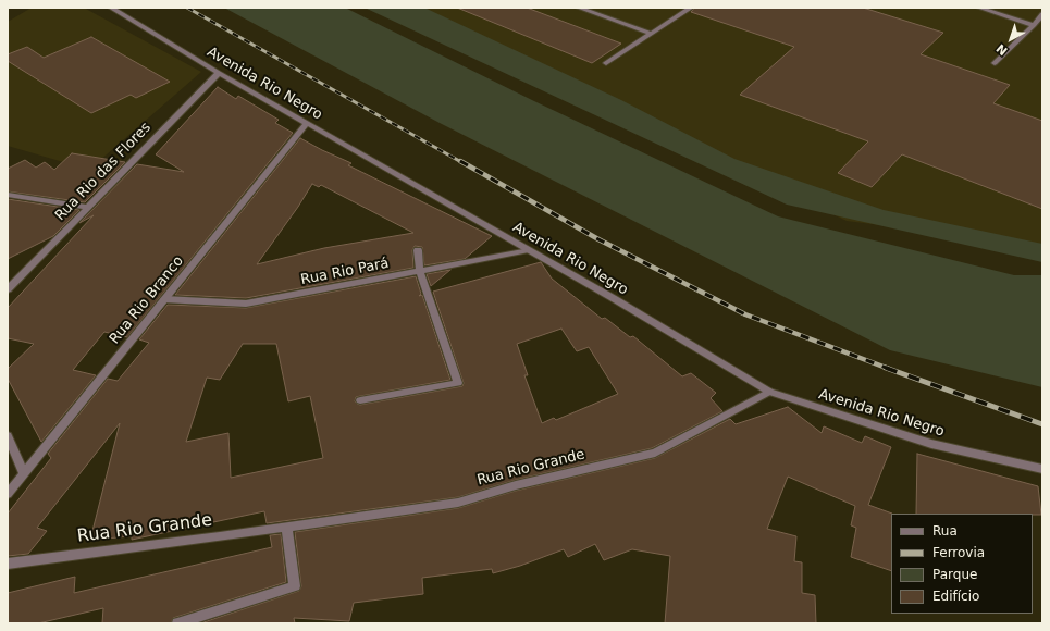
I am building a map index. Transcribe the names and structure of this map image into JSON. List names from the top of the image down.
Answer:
{
  "streets": {
    "street": [
      "Avenida Rio Negro",
      "Rua Rio das Flores",
      "Rua Rio Pará",
      "Rua Rio Branco",
      "Rua Rio Grande"
    ]
  },
  "crossings": [
    ["Avenida Rio Negro", "Rua Rio das Flores"],
    ["Avenida Rio Negro", "Rua Rio Pará"],
    ["Avenida Rio Negro", "Rua Rio Branco"],
    ["Avenida Rio Negro", "Rua Rio Grande"],
    ["Rua Rio Pará", "Rua Rio Branco"]
  ],
  "legend": [
    "Rua",
    "Ferrovia",
    "Parque",
    "Edifício"
  ],
  "north": "bottom left"
}
